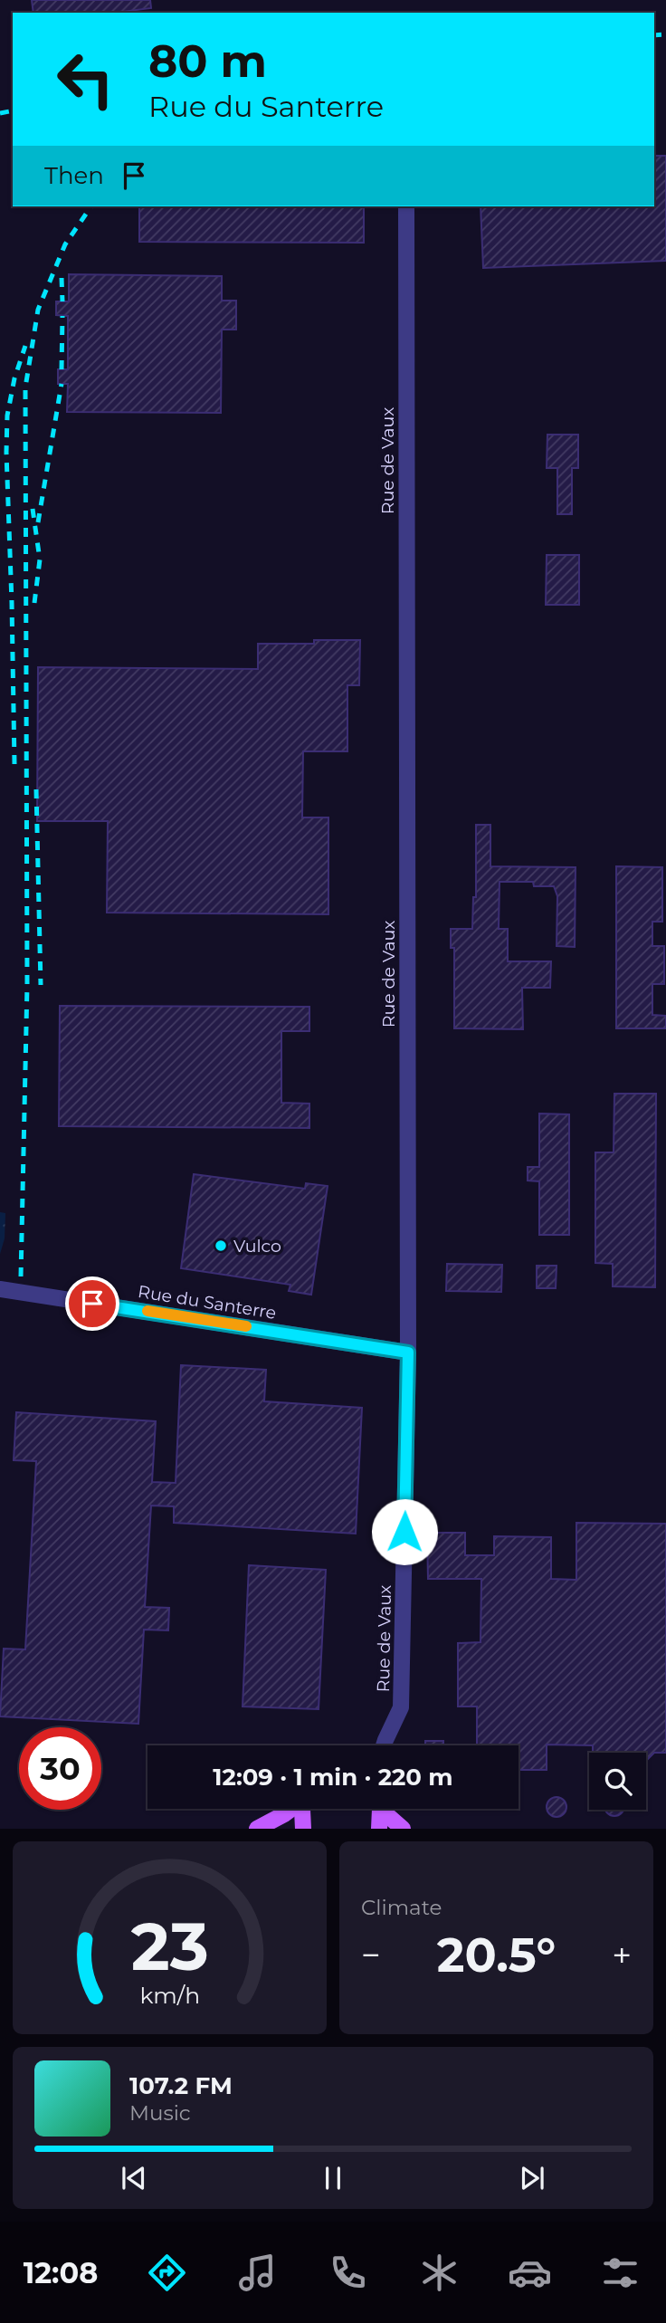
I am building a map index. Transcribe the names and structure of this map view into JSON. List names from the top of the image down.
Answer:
{
  "streets": {
    "street": ["Rue de Vaux", "Rue du Santerre"]
  },
  "crossings": [
    ["Rue de Vaux", "Rue du Santerre"]
  ],
  "places": ["Vulco"],
  "page": {
    "turn": ["80 m", "Rue du Santerre"],
    "then": "Then",
    "limit": "30",
    "trip": "12:09 · 1 min · 220 m",
    "tile": "Climate",
    "heat": ["−", "20.5°", "+"],
    "song": ["107.2 FM", "Music"],
    "tabs": "12:08",
    "gauge": ["23", "km/h"]
  }
}
